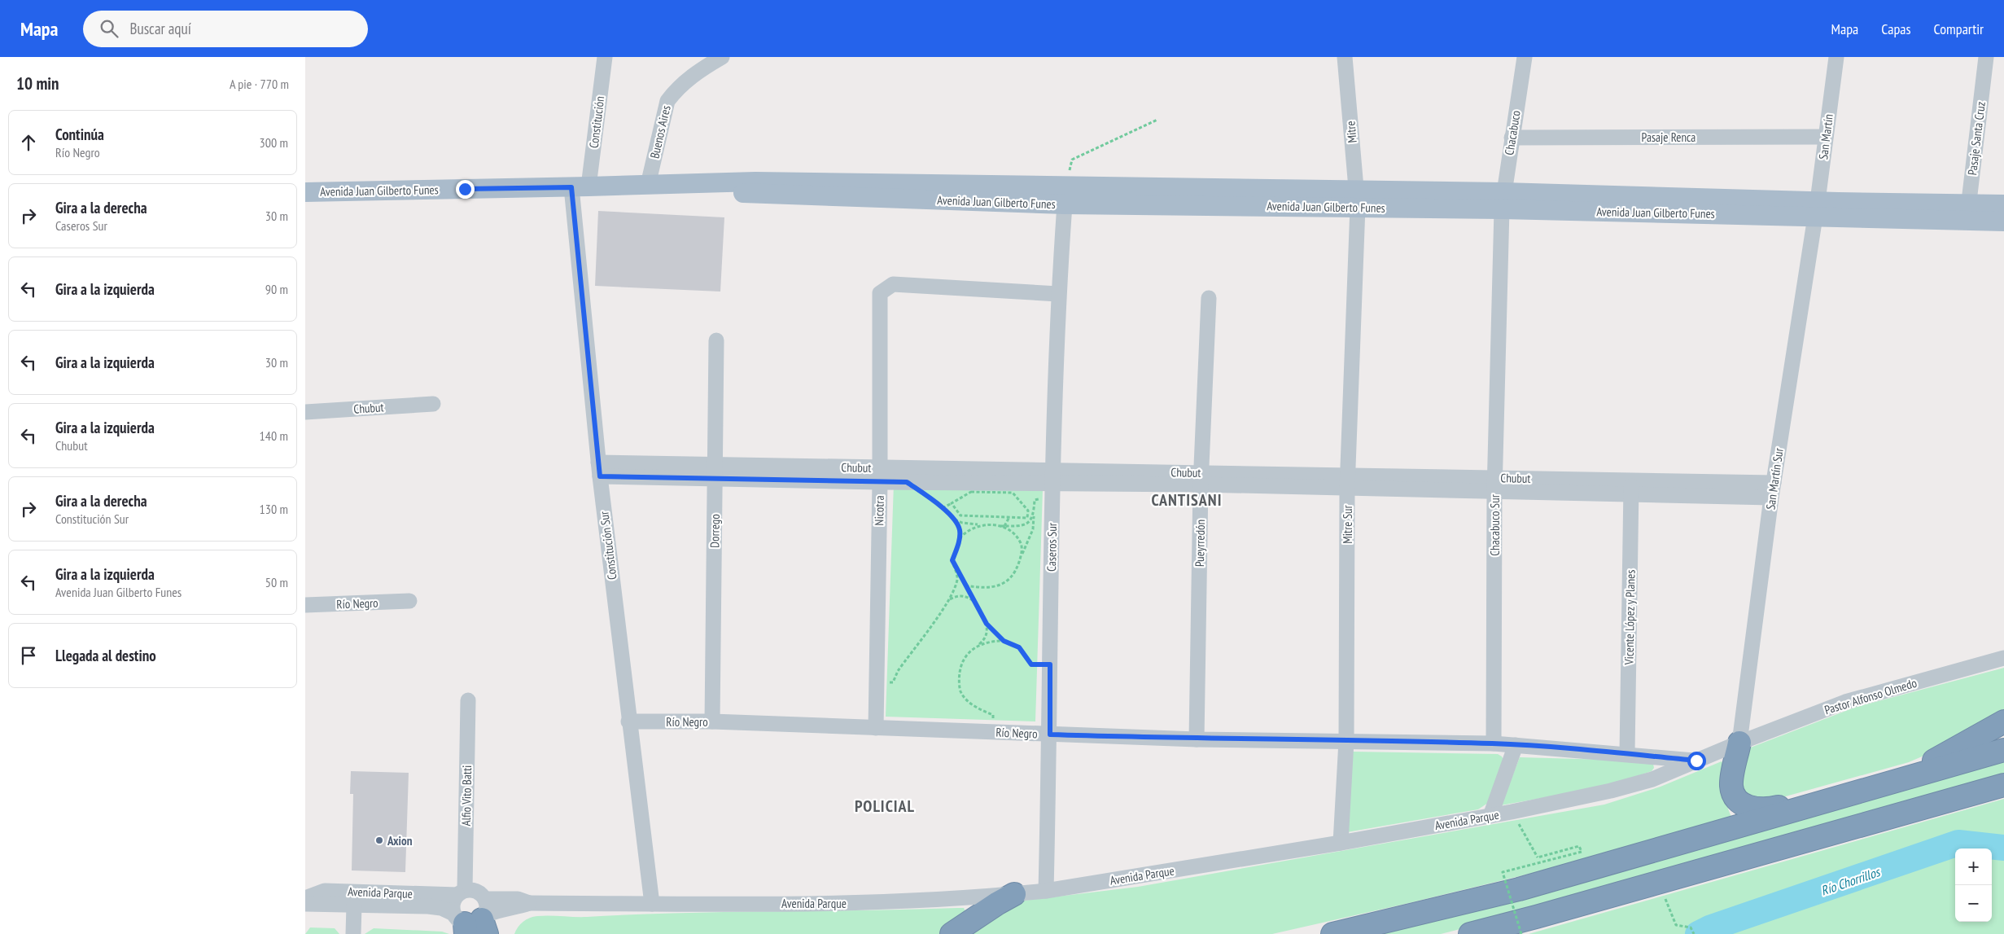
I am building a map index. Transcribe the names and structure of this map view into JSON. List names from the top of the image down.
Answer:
{
  "streets": {
    "main road": ["Avenida Juan Gilberto Funes"],
    "street": [
      "Constitución",
      "Buenos Aires",
      "Mitre",
      "Chacabuco",
      "Pasaje Renca",
      "San Martín",
      "Pasaje Santa Cruz",
      "Chubut",
      "San Martín Sur",
      "Nicotra",
      "Mitre Sur",
      "Chacabuco Sur",
      "Dorrego",
      "Pueyrredón",
      "Constitución Sur",
      "Caseros Sur",
      "Río Negro",
      "Vicente López y Planes",
      "Pastor Alfonso Olmedo",
      "Alfio Vito Batti",
      "Avenida Parque"
    ]
  },
  "crossings": [
    ["Constitución", "Avenida Juan Gilberto Funes"],
    ["Constitución", "Constitución Sur"],
    ["Buenos Aires", "Avenida Juan Gilberto Funes"],
    ["Mitre", "Avenida Juan Gilberto Funes"],
    ["Mitre", "Mitre Sur"],
    ["Chacabuco", "Pasaje Renca"],
    ["Chacabuco", "Avenida Juan Gilberto Funes"],
    ["Chacabuco", "Chacabuco Sur"],
    ["Pasaje Renca", "San Martín"],
    ["San Martín", "Avenida Juan Gilberto Funes"],
    ["San Martín", "San Martín Sur"],
    ["Pasaje Santa Cruz", "Avenida Juan Gilberto Funes"],
    ["Avenida Juan Gilberto Funes", "San Martín Sur"],
    ["Avenida Juan Gilberto Funes", "Mitre Sur"],
    ["Avenida Juan Gilberto Funes", "Chacabuco Sur"],
    ["Avenida Juan Gilberto Funes", "Constitución Sur"],
    ["Avenida Juan Gilberto Funes", "Caseros Sur"],
    ["Chubut", "San Martín Sur"],
    ["Chubut", "Nicotra"],
    ["Chubut", "Mitre Sur"],
    ["Chubut", "Chacabuco Sur"],
    ["Chubut", "Dorrego"],
    ["Chubut", "Pueyrredón"],
    ["Chubut", "Constitución Sur"],
    ["Chubut", "Caseros Sur"],
    ["Chubut", "Vicente López y Planes"],
    ["San Martín Sur", "Pastor Alfonso Olmedo"],
    ["San Martín Sur", "Avenida Parque"],
    ["Nicotra", "Caseros Sur"],
    ["Nicotra", "Río Negro"],
    ["Mitre Sur", "Río Negro"],
    ["Mitre Sur", "Avenida Parque"],
    ["Chacabuco Sur", "Río Negro"],
    ["Dorrego", "Río Negro"],
    ["Pueyrredón", "Río Negro"],
    ["Constitución Sur", "Río Negro"],
    ["Constitución Sur", "Avenida Parque"],
    ["Caseros Sur", "Río Negro"],
    ["Caseros Sur", "Avenida Parque"],
    ["Río Negro", "Vicente López y Planes"],
    ["Río Negro", "Avenida Parque"],
    ["Pastor Alfonso Olmedo", "Avenida Parque"],
    ["Alfio Vito Batti", "Avenida Parque"]
  ],
  "districts": ["CANTISANI", "POLICIAL"],
  "water": ["Río Chorrillos"],
  "places": ["Axion"],
  "page": {
    "header": "Mapa",
    "search": "Buscar aquí",
    "nav": ["Mapa", "Capas", "Compartir"],
    "heading": ["10 min", "A pie · 770 m"],
    "list": [
      ["Continúa", "Río Negro", "300 m"],
      ["Gira a la derecha", "Caseros Sur", "30 m"],
      ["Gira a la izquierda", "90 m"],
      ["Gira a la izquierda", "30 m"],
      ["Gira a la izquierda", "Chubut", "140 m"],
      ["Gira a la derecha", "Constitución Sur", "130 m"],
      ["Gira a la izquierda", "Avenida Juan Gilberto Funes", "50 m"],
      "Llegada al destino"
    ],
    "map_buttons": ["+", "−"]
  }
}
